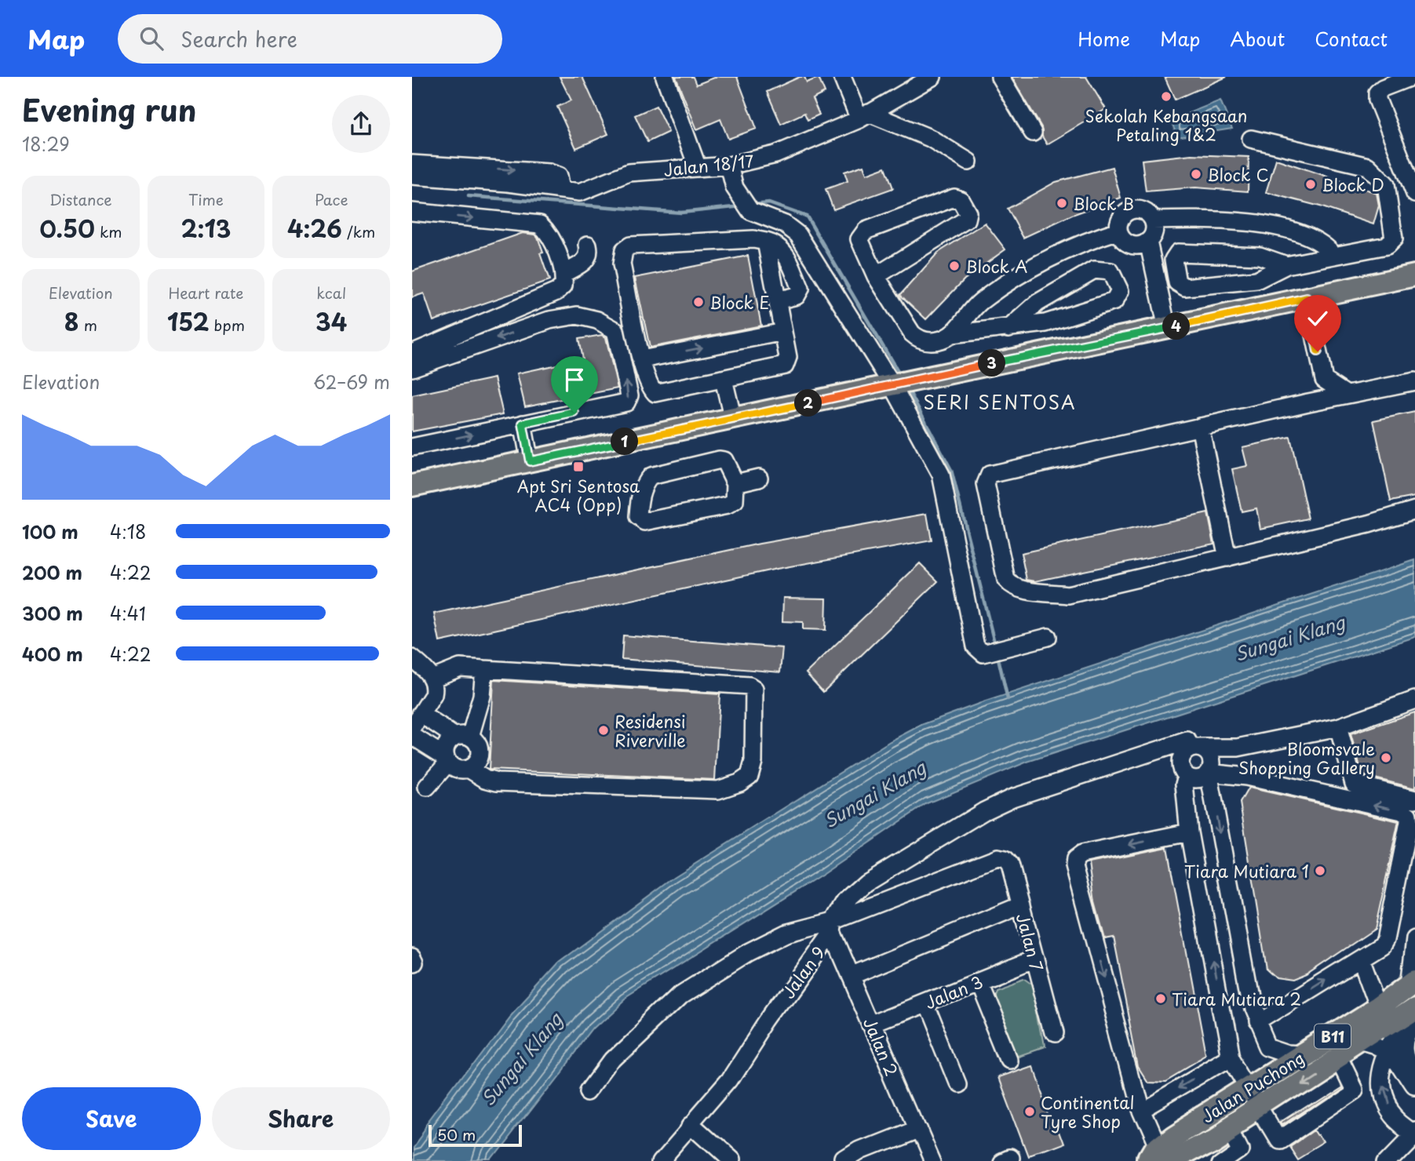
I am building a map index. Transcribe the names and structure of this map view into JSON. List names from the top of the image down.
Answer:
{
  "streets": {
    "main road": ["B11", "Jalan Puchong"],
    "street": [
      "Jalan 18/17",
      "Jalan 7",
      "Jalan 9",
      "Jalan 3",
      "Jalan 2"
    ]
  },
  "crossings": [
    ["Jalan 7", "Jalan 9"],
    ["Jalan 7", "Jalan 3"],
    ["Jalan 7", "Jalan 2"],
    ["Jalan 9", "Jalan 2"],
    ["Jalan 3", "Jalan 2"]
  ],
  "districts": ["SERI SENTOSA"],
  "water": ["Sungai Klang"],
  "places": {
    "other": [
      "Sekolah Kebangsaan Petaling 1&2",
      "Block C",
      "Block D",
      "Block B",
      "Block A",
      "Block E",
      "Residensi Riverville",
      "Bloomsvale Shopping Gallery",
      "Tiara Mutiara 1",
      "Tiara Mutiara 2",
      "Continental Tyre Shop"
    ],
    "transit": ["Apt Sri Sentosa AC4 (Opp)"]
  },
  "scale_bar": "50 m",
  "page": {
    "header": "Map",
    "search": "Search here",
    "nav": [
      "Home",
      "Map",
      "About",
      "Contact"
    ],
    "heading": ["Evening run", "18:29"],
    "stats": [
      ["Distance", "0.50 km"],
      ["Time", "2:13"],
      ["Pace", "4:26 /km"],
      ["Elevation", "8 m"],
      ["Heart rate", "152 bpm"],
      ["kcal", "34"]
    ],
    "pins": [
      "4",
      "3",
      "2",
      "1"
    ],
    "chart": ["Elevation", "62–69 m"],
    "list": [
      {
        "name": "100 m",
        "note": "4:18"
      },
      {
        "name": "200 m",
        "note": "4:22"
      },
      {
        "name": "300 m",
        "note": "4:41"
      },
      {
        "name": "400 m",
        "note": "4:22"
      }
    ],
    "buttons": ["Save", "Share"],
    "scale": "50 m"
  }
}
